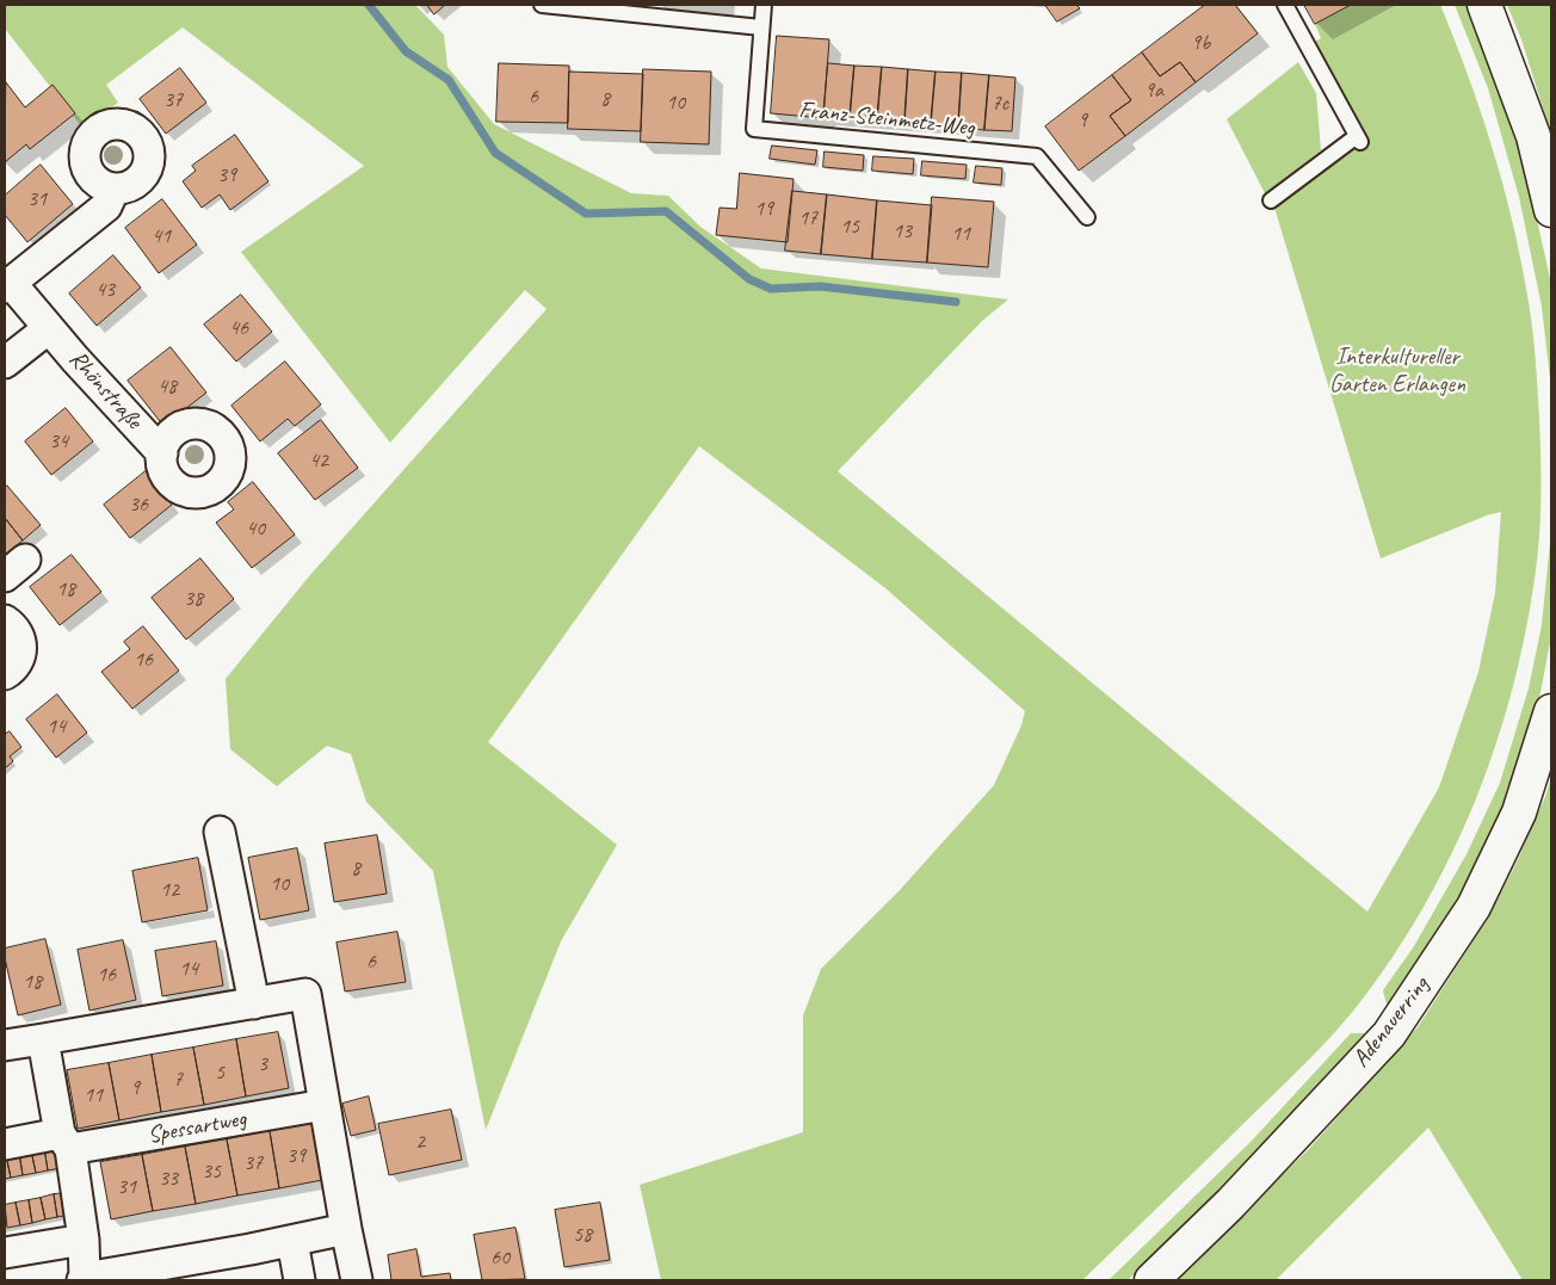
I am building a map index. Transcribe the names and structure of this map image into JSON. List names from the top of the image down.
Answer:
{
  "streets": {
    "main road": ["Adenauerring"],
    "street": ["Rhönstraße", "Spessartweg"],
    "lane": ["Franz-Steinmetz-Weg"]
  },
  "parks": ["Interkultureller Garten Erlangen"],
  "house_numbers": [
    "9b",
    "9a",
    "6",
    "8",
    "37",
    "10",
    "7c",
    "9",
    "39",
    "31",
    "19",
    "17",
    "15",
    "13",
    "11",
    "41",
    "43",
    "46",
    "48",
    "34",
    "42",
    "36",
    "40",
    "18",
    "38",
    "16",
    "14",
    "8",
    "10",
    "12",
    "6",
    "14",
    "16",
    "18",
    "3",
    "5",
    "7",
    "9",
    "11",
    "2",
    "39",
    "37",
    "35",
    "33",
    "31",
    "58",
    "60"
  ]
}
